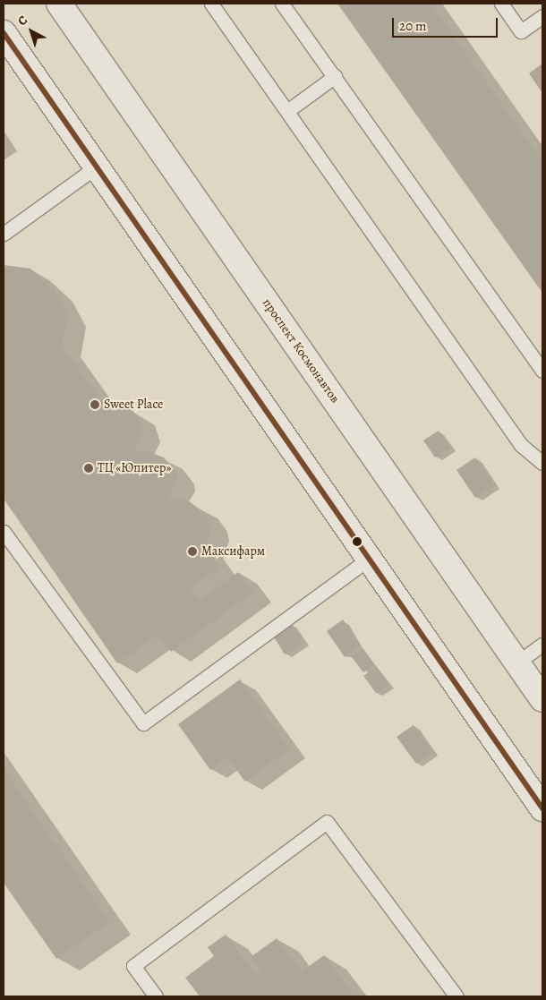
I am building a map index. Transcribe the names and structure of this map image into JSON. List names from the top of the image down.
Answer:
{
  "streets": {
    "street": ["проспект Космонавтов"]
  },
  "places": ["Sweet Place", "ТЦ «Юпитер»", "Максифарм"],
  "scale_bar": "20 m",
  "north": "top left"
}
